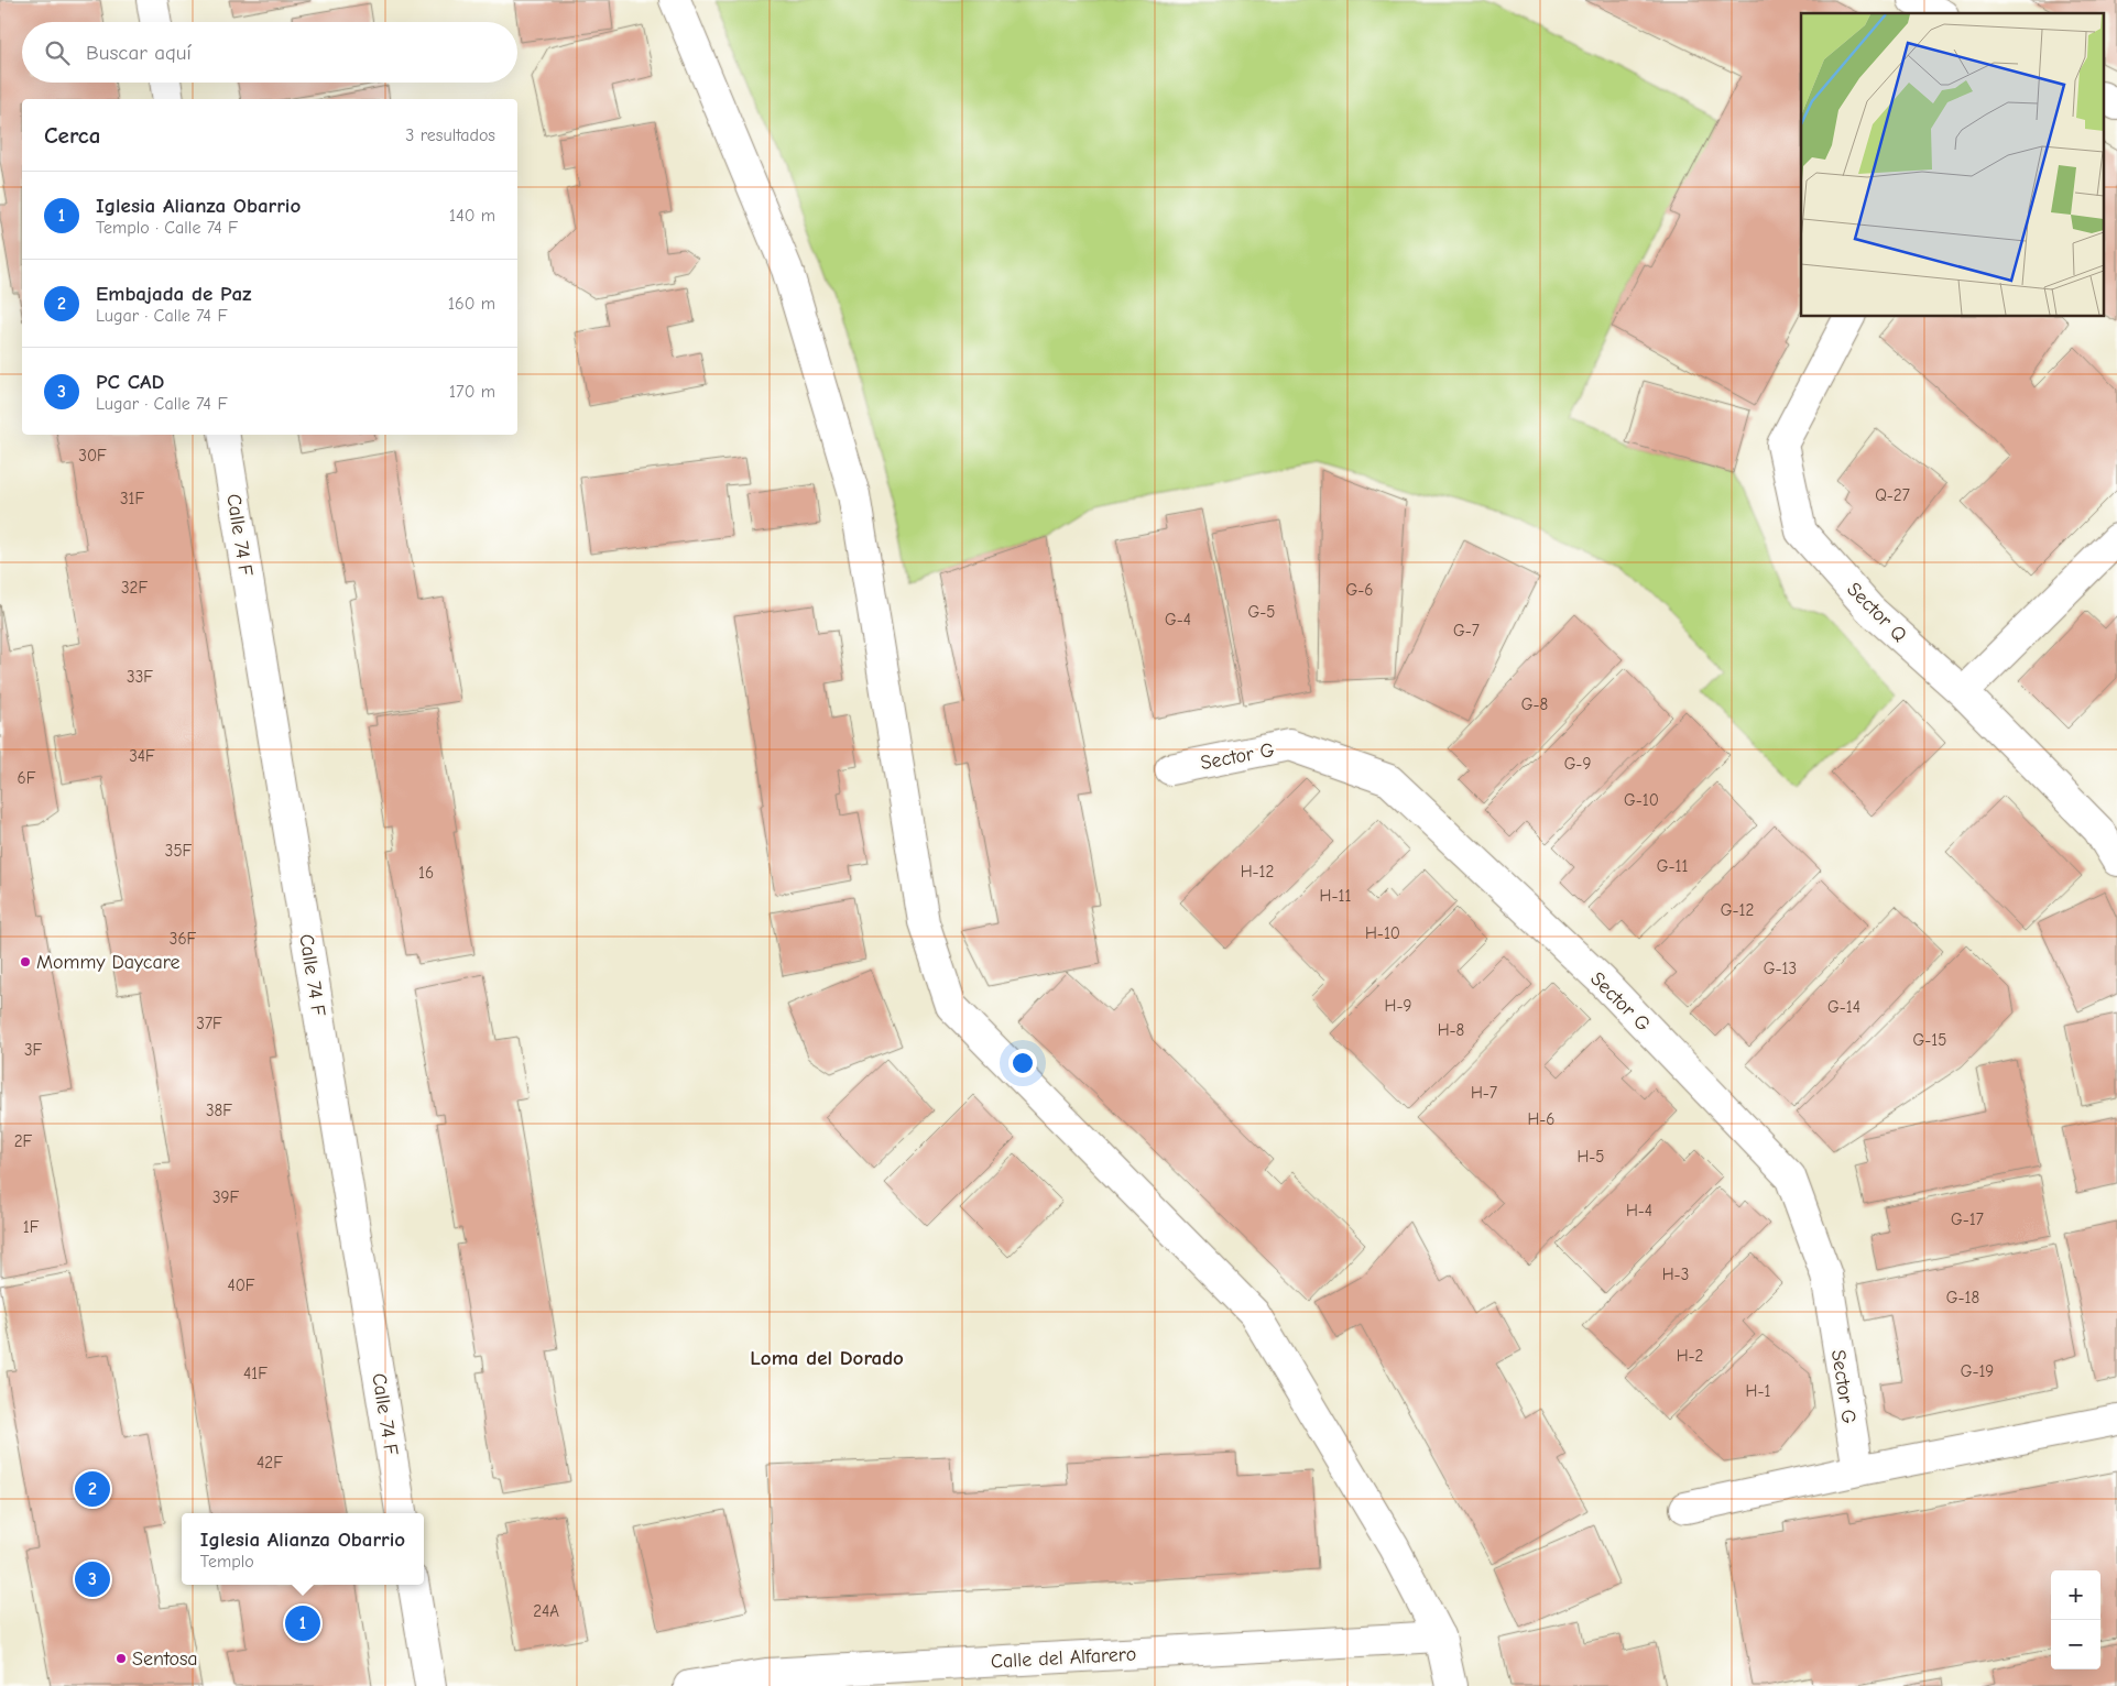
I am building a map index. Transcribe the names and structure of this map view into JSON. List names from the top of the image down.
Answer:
{
  "streets": {
    "street": [
      "Calle 74 F",
      "Sector Q",
      "Sector G",
      "Calle del Alfarero"
    ]
  },
  "districts": ["Loma del Dorado"],
  "places": ["Mommy Daycare", "Sentosa"],
  "house_numbers": [
    "30F",
    "Q-27",
    "31F",
    "32F",
    "G-6",
    "G-5",
    "G-4",
    "G-7",
    "33F",
    "G-8",
    "34F",
    "G-9",
    "6F",
    "G-10",
    "35F",
    "G-11",
    "H-12",
    "16",
    "H-11",
    "G-12",
    "H-10",
    "36F",
    "G-13",
    "H-9",
    "G-14",
    "37F",
    "H-8",
    "G-15",
    "3F",
    "H-7",
    "38F",
    "H-6",
    "2F",
    "H-5",
    "39F",
    "H-4",
    "G-17",
    "1F",
    "H-3",
    "40F",
    "G-18",
    "H-2",
    "G-19",
    "41F",
    "H-1",
    "42F",
    "24A"
  ],
  "page": {
    "search": "Buscar aquí",
    "heading": ["Cerca", "3 resultados"],
    "list": [
      {
        "mark": "1",
        "name": "Iglesia Alianza Obarrio",
        "note": "Templo · Calle 74 F",
        "value": "140 m"
      },
      {
        "mark": "2",
        "name": "Embajada de Paz",
        "note": "Lugar · Calle 74 F",
        "value": "160 m"
      },
      {
        "mark": "3",
        "name": "PC CAD",
        "note": "Lugar · Calle 74 F",
        "value": "170 m"
      }
    ],
    "pins": ["2", "3", "1"],
    "popup": ["Iglesia Alianza Obarrio", "Templo"],
    "map_buttons": ["+", "−"]
  }
}
